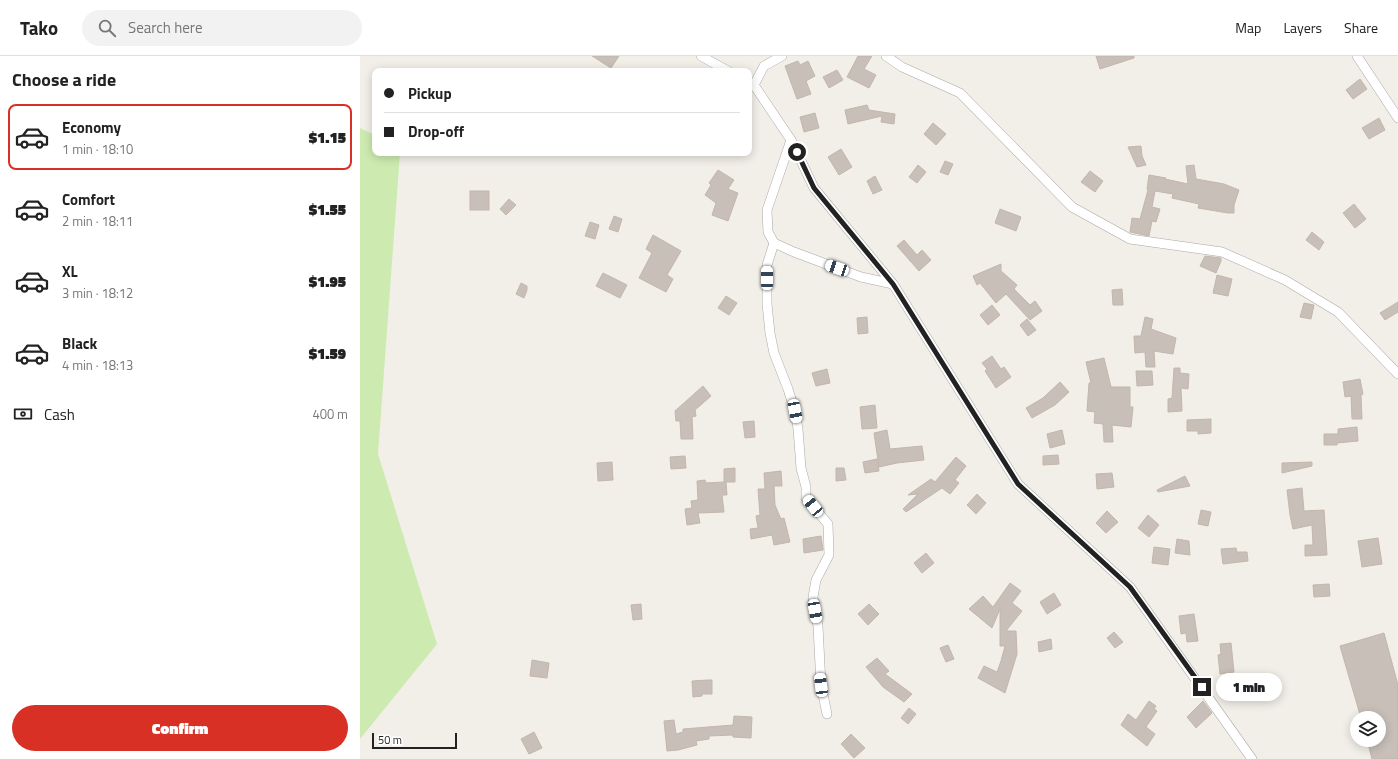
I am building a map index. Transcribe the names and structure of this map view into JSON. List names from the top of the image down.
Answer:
{
  "scale_bar": "50 m",
  "page": {
    "header": "Tako",
    "search": "Search here",
    "nav": ["Map", "Layers", "Share"],
    "heading": "Choose a ride",
    "banner": ["Pickup", "Drop-off"],
    "list": [
      {
        "name": "Economy",
        "note": "1 min · 18:10",
        "value": "$1.15"
      },
      {
        "name": "Comfort",
        "note": "2 min · 18:11",
        "value": "$1.55"
      },
      {
        "name": "XL",
        "note": "3 min · 18:12",
        "value": "$1.95"
      },
      {
        "name": "Black",
        "note": "4 min · 18:13",
        "value": "$1.59"
      }
    ],
    "pay": ["Cash", "400 m"],
    "bubble": "1 min",
    "buttons": "Confirm",
    "scale": "50 m"
  }
}
